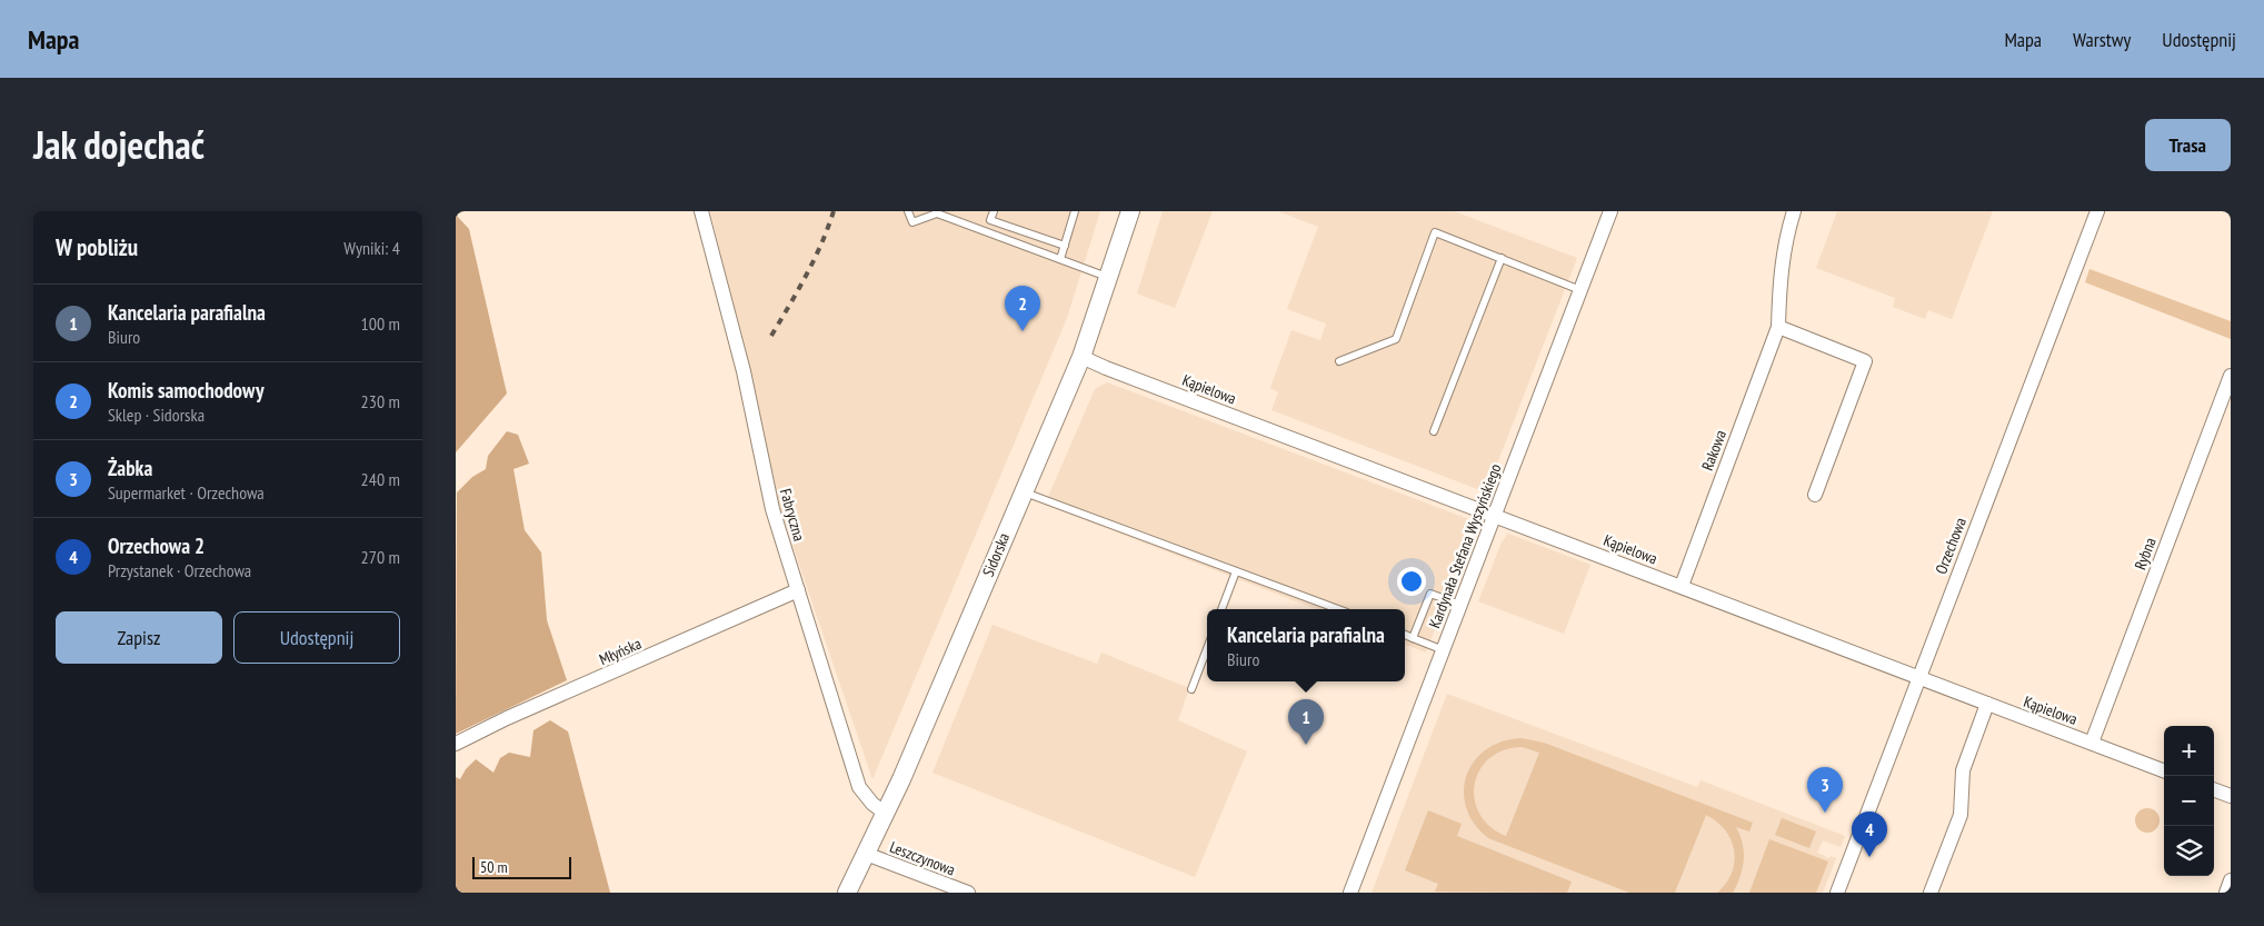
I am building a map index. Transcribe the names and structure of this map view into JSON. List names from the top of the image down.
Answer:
{
  "streets": {
    "street": [
      "Kąpielowa",
      "Rakowa",
      "Fabryczna",
      "Kardynała Stefana Wyszyńskiego",
      "Orzechowa",
      "Rybna",
      "Sidorska",
      "Młyńska",
      "Leszczynowa"
    ]
  },
  "crossings": [
    ["Kąpielowa", "Rakowa"],
    ["Kąpielowa", "Kardynała Stefana Wyszyńskiego"],
    ["Kąpielowa", "Orzechowa"],
    ["Kąpielowa", "Rybna"],
    ["Kąpielowa", "Sidorska"],
    ["Fabryczna", "Sidorska"],
    ["Fabryczna", "Młyńska"],
    ["Sidorska", "Leszczynowa"]
  ],
  "scale_bar": "50 m",
  "page": {
    "header": "Mapa",
    "nav": ["Mapa", "Warstwy", "Udostępnij"],
    "title": "Jak dojechać",
    "buttons": [
      "Trasa",
      ["Zapisz", "Udostępnij"]
    ],
    "heading": ["W pobliżu", "Wyniki: 4"],
    "list": [
      {
        "mark": "1",
        "name": "Kancelaria parafialna",
        "note": "Biuro",
        "value": "100 m"
      },
      {
        "mark": "2",
        "name": "Komis samochodowy",
        "note": "Sklep · Sidorska",
        "value": "230 m"
      },
      {
        "mark": "3",
        "name": "Żabka",
        "note": "Supermarket · Orzechowa",
        "value": "240 m"
      },
      {
        "mark": "4",
        "name": "Orzechowa 2",
        "note": "Przystanek · Orzechowa",
        "value": "270 m"
      }
    ],
    "pins": [
      "2",
      "1",
      "3",
      "4"
    ],
    "popup": ["Kancelaria parafialna", "Biuro"],
    "map_buttons": ["+", "−"],
    "scale": "50 m"
  }
}
